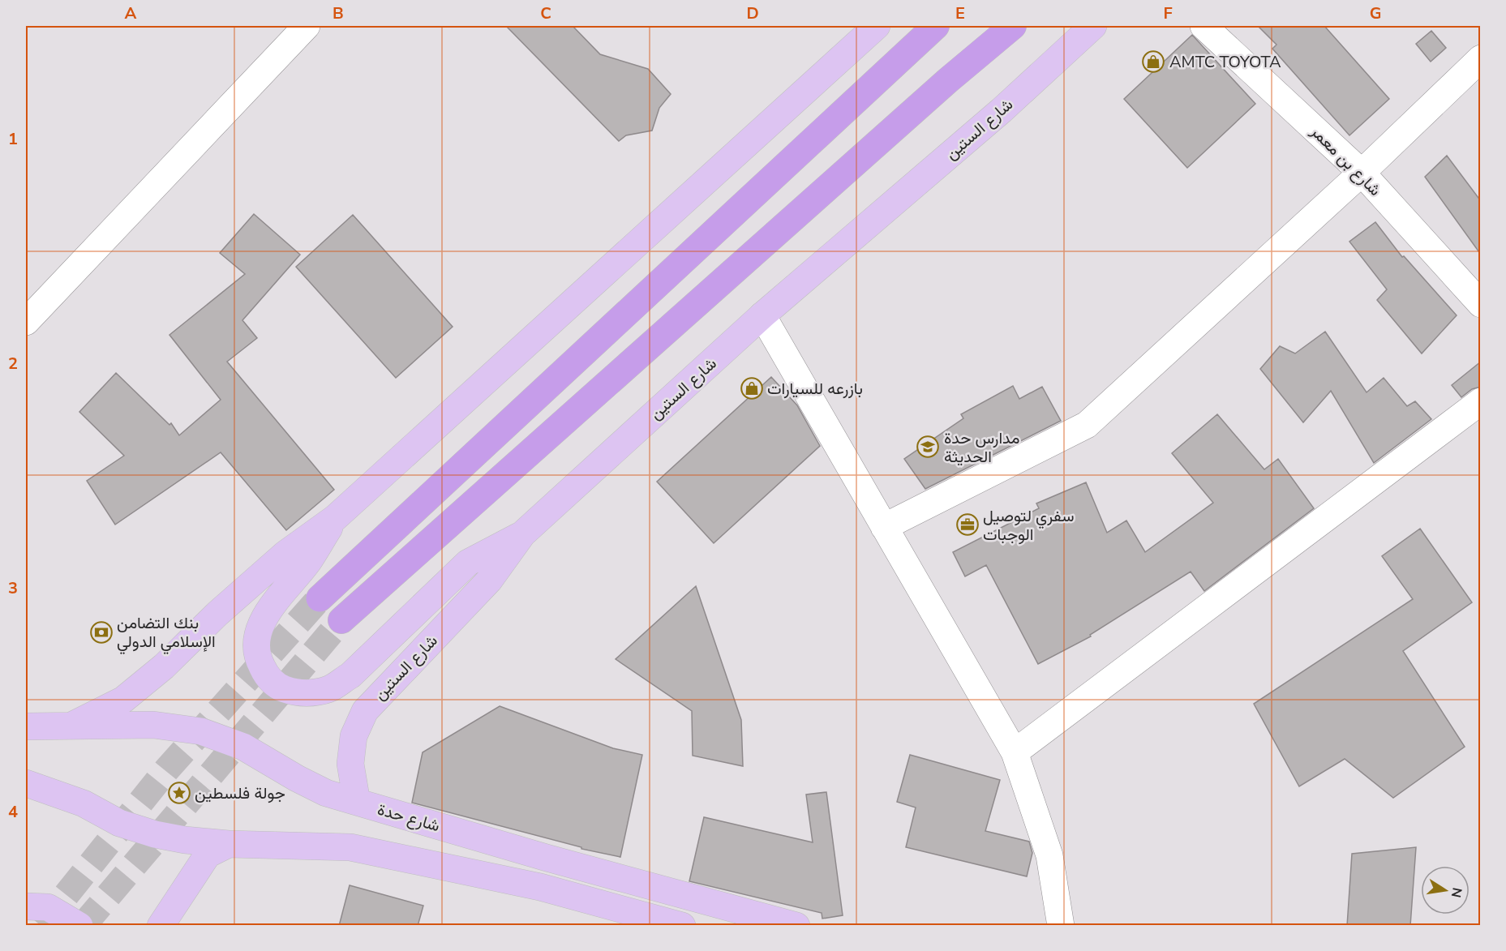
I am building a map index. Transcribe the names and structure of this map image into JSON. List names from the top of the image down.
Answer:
{
  "streets": {
    "main road": ["شارع الستين", "شارع حدة"],
    "street": ["شارع بن معمر"]
  },
  "crossings": [
    ["شارع الستين", "شارع حدة"]
  ],
  "places": {
    "shop": ["AMTC TOYOTA", "بازرعه للسيارات"],
    "school or university": ["مدارس حدة الحديثة"],
    "office": ["سفري لتوصيل الوجبات"],
    "bank": ["بنك التضامن الإسلامي الدولي"],
    "place": ["جولة فلسطين"]
  },
  "north": "right",
  "grid": {
    "columns": [
      "A",
      "B",
      "C",
      "D",
      "E",
      "F",
      "G"
    ],
    "rows": [
      "1",
      "2",
      "3",
      "4"
    ]
  }
}
